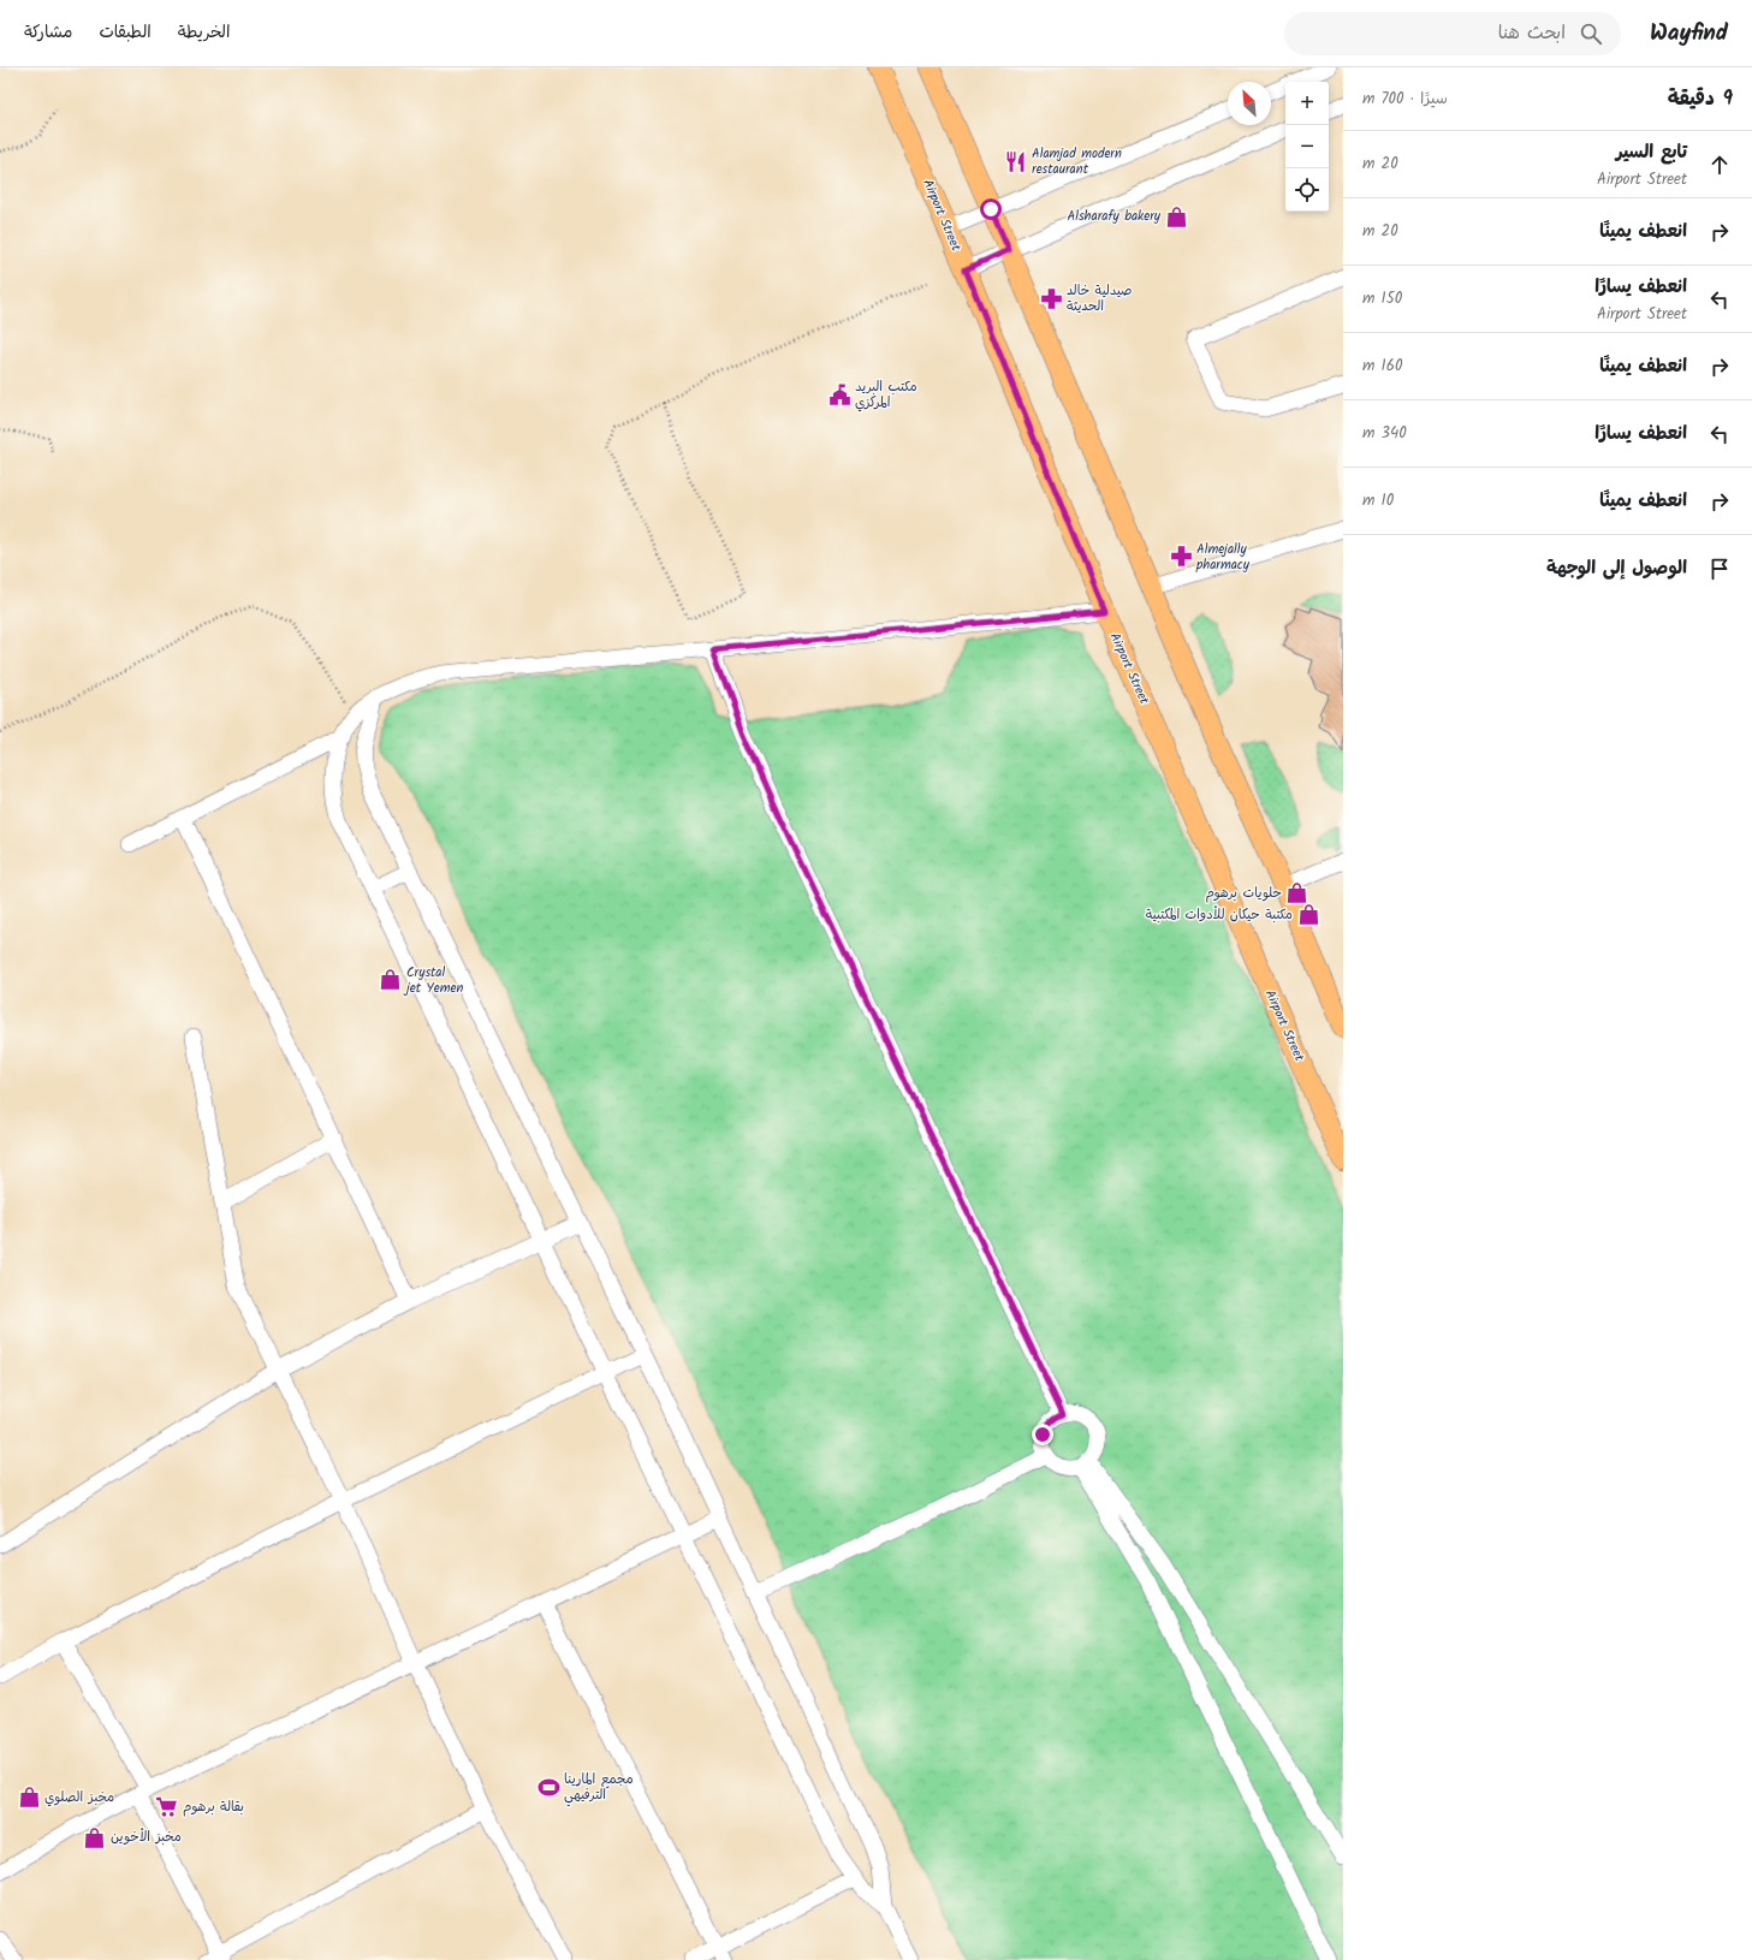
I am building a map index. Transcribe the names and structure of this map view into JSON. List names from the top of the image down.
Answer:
{
  "streets": {
    "main road": ["Airport Street"]
  },
  "places": {
    "restaurant": ["Alamjad modern restaurant"],
    "shop": [
      "Alsharafy bakery",
      "حلويات برهوم",
      "مكتبة حيكان للأدوات المكتبية",
      "Crystal jet Yemen",
      "مخبز الصلوي",
      "مخبز الأخوين"
    ],
    "pharmacy": ["صيدلية خالد الحديثة", "Almejally pharmacy"],
    "public building": ["مكتب البريد المركزي"],
    "sports": ["مجمع المارينا الترفيهي"],
    "supermarket": ["بقالة برهوم"]
  },
  "north": "top left",
  "page": {
    "header": "Wayfind",
    "search": "ابحث هنا",
    "nav": ["الخريطة", "الطبقات", "مشاركة"],
    "heading": ["9 دقيقة", "سيرًا · 700 m"],
    "map_buttons": ["+", "−"],
    "list": [
      ["تابع السير", "Airport Street", "20 m"],
      ["انعطف يمينًا", "20 m"],
      ["انعطف يسارًا", "Airport Street", "150 m"],
      ["انعطف يمينًا", "160 m"],
      ["انعطف يسارًا", "340 m"],
      ["انعطف يمينًا", "10 m"],
      "الوصول إلى الوجهة"
    ]
  }
}
